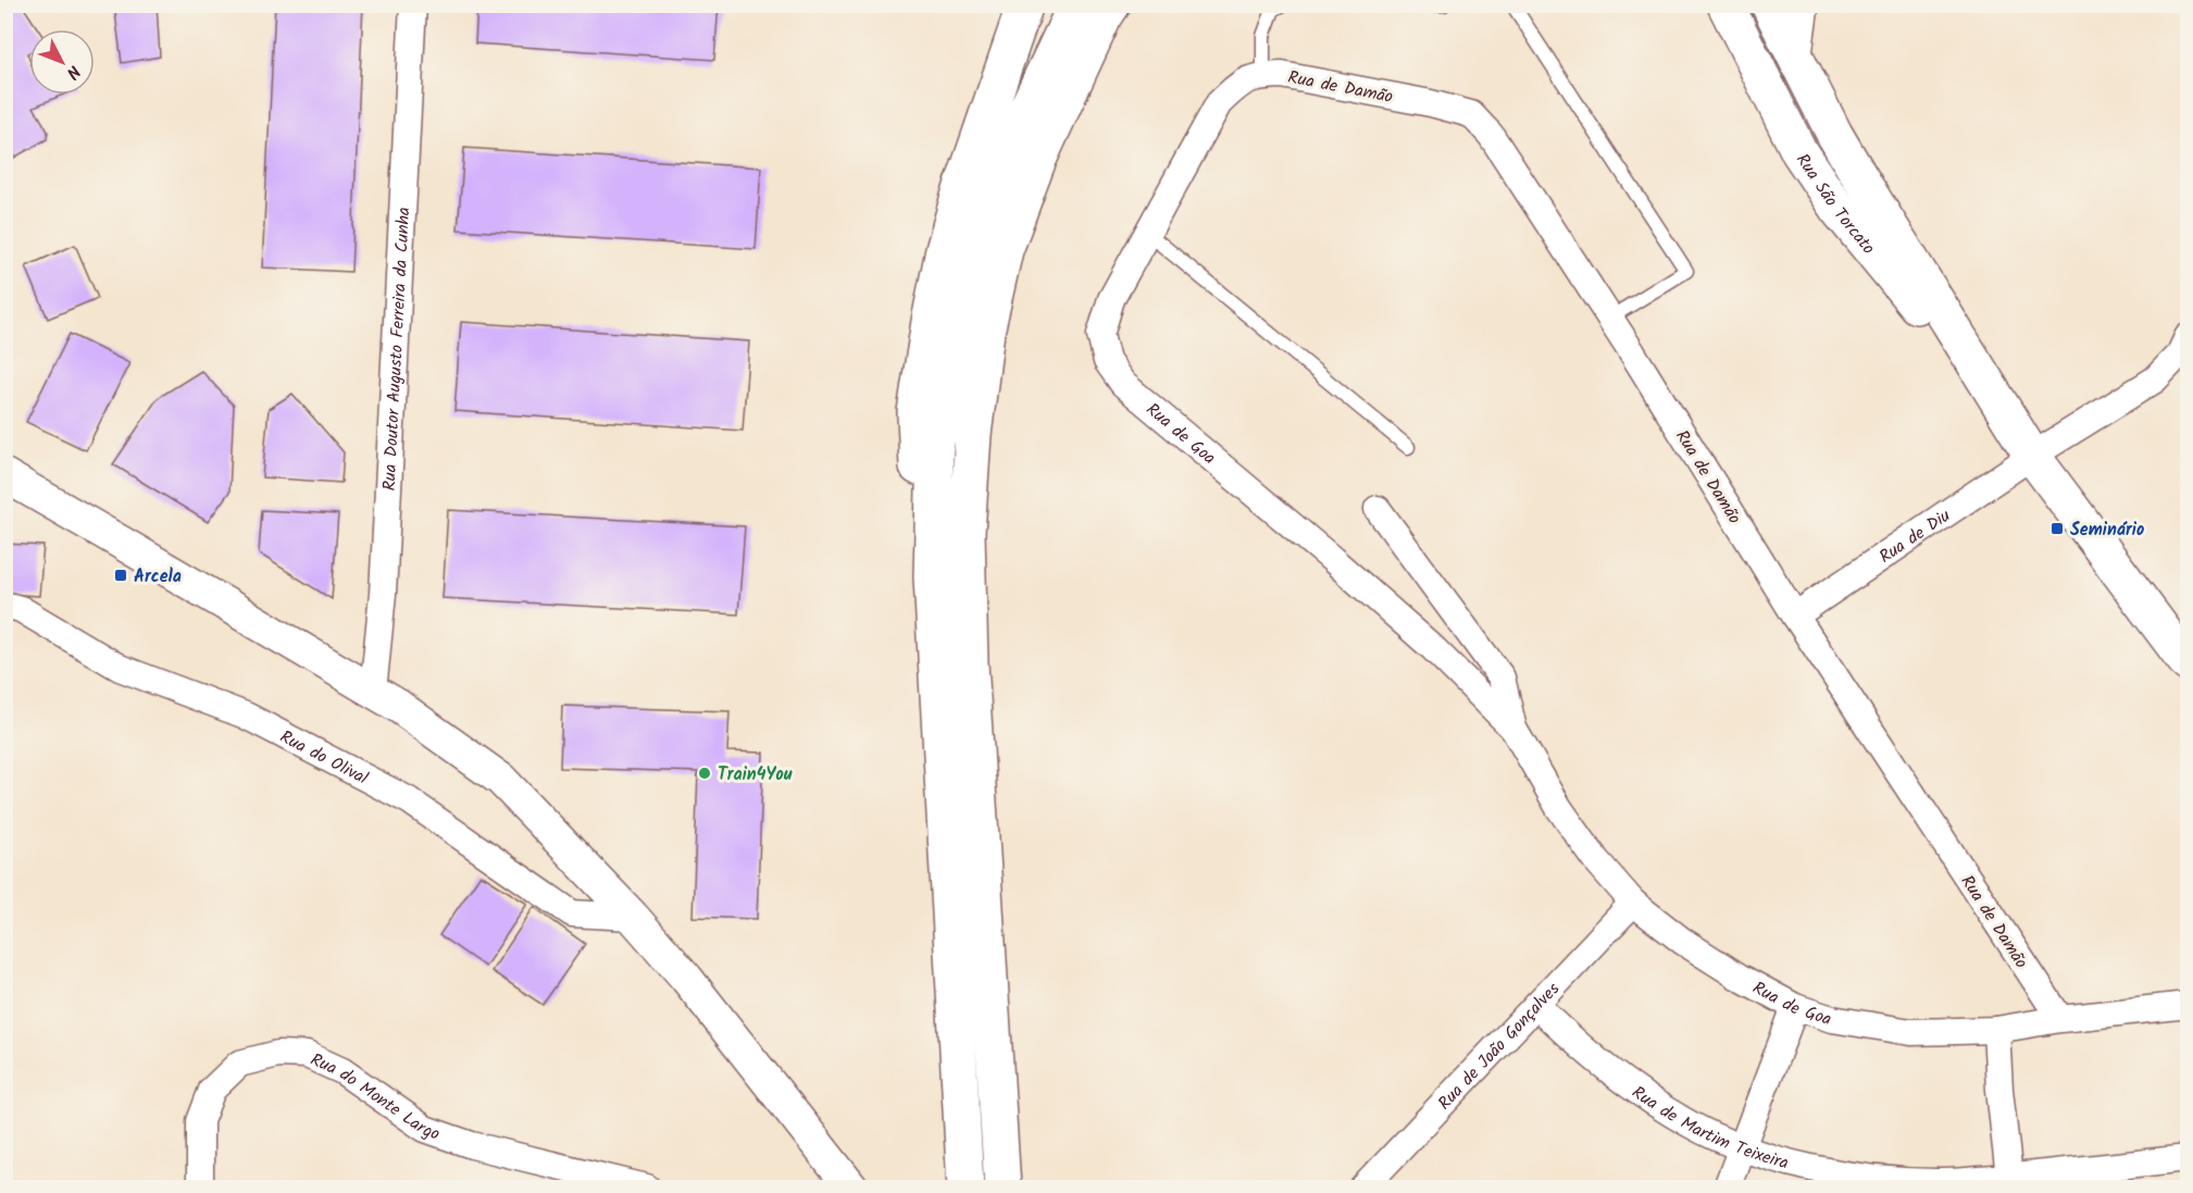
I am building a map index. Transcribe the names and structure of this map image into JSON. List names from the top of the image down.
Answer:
{
  "streets": {
    "main road": ["Rua São Torcato"],
    "street": [
      "Rua de Damão",
      "Rua Doutor Augusto Ferreira da Cunha",
      "Rua de Goa",
      "Rua de Diu",
      "Rua do Olival",
      "Rua de João Gonçalves",
      "Rua do Monte Largo",
      "Rua de Martim Teixeira"
    ]
  },
  "crossings": [
    ["Rua de Damão", "Rua de Goa"],
    ["Rua de Damão", "Rua de Diu"],
    ["Rua São Torcato", "Rua de Diu"],
    ["Rua de Goa", "Rua de João Gonçalves"],
    ["Rua de João Gonçalves", "Rua de Martim Teixeira"]
  ],
  "places": {
    "transit": ["Seminário", "Arcela"],
    "other": ["Train4You"]
  },
  "north": "bottom right"
}
